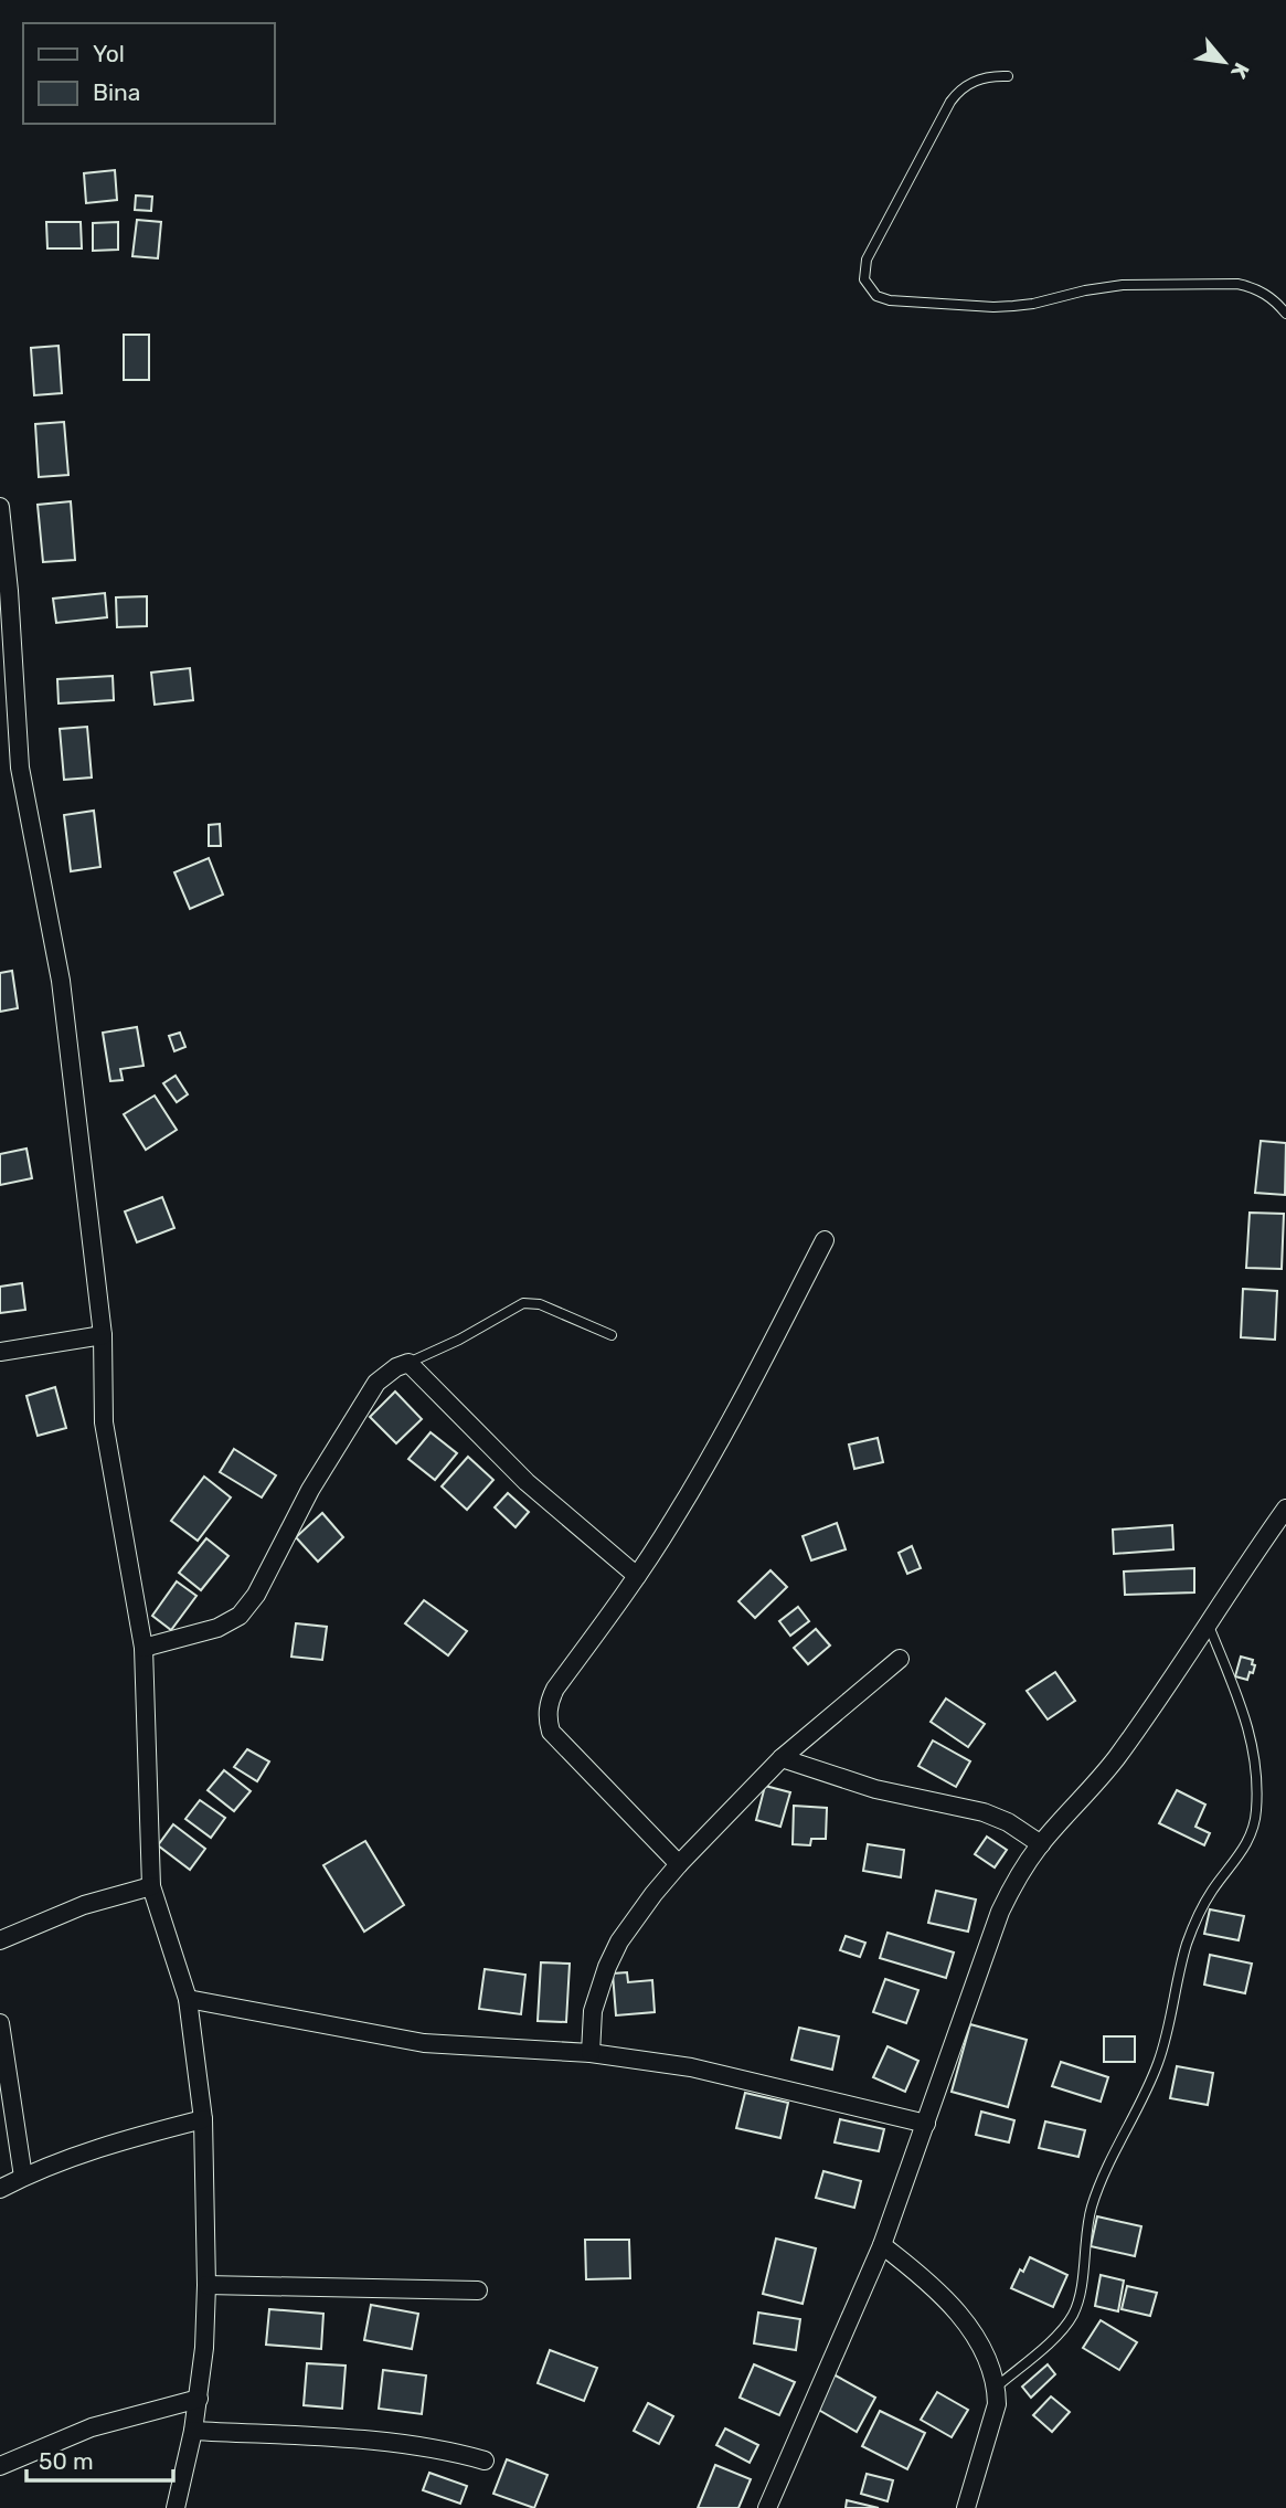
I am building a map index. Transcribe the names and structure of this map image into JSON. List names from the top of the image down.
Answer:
{
  "legend": ["Yol", "Bina"],
  "scale_bar": "50 m",
  "north": "bottom right"
}
